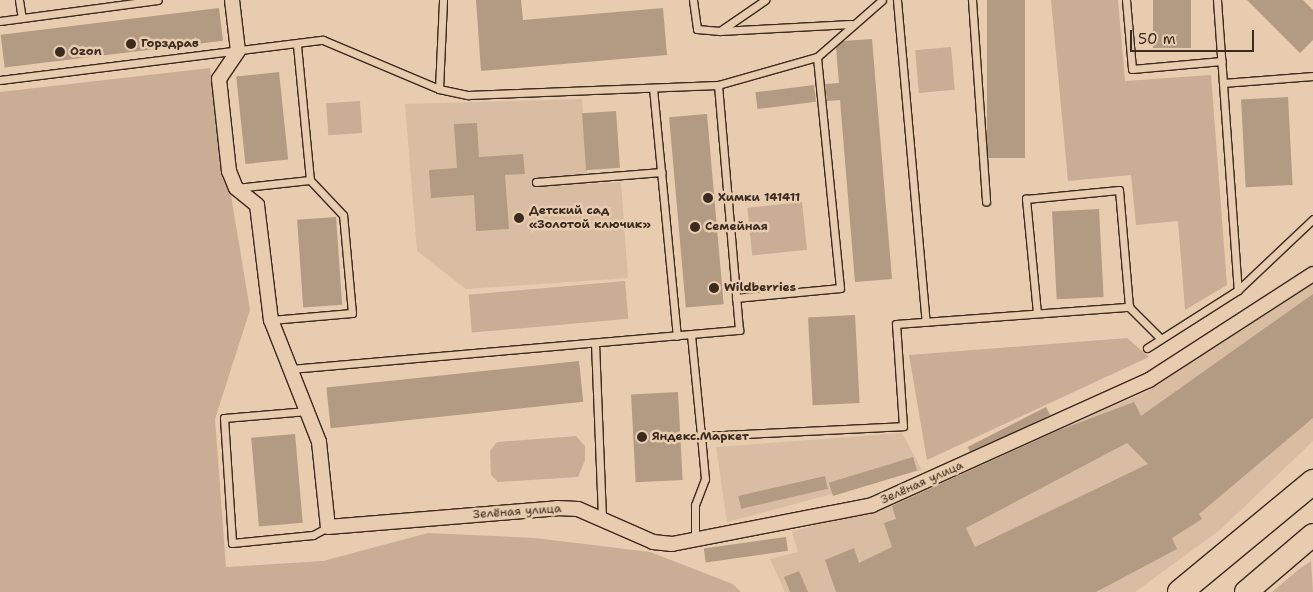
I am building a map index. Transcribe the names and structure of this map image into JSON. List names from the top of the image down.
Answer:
{
  "streets": {
    "street": ["Зелёная улица"]
  },
  "places": [
    "Горздрав",
    "Ozon",
    "Химки 141411",
    "Детский сад «Золотой ключик»",
    "Семейная",
    "Wildberries",
    "Яндекс.Маркет"
  ],
  "scale_bar": "50 m"
}
